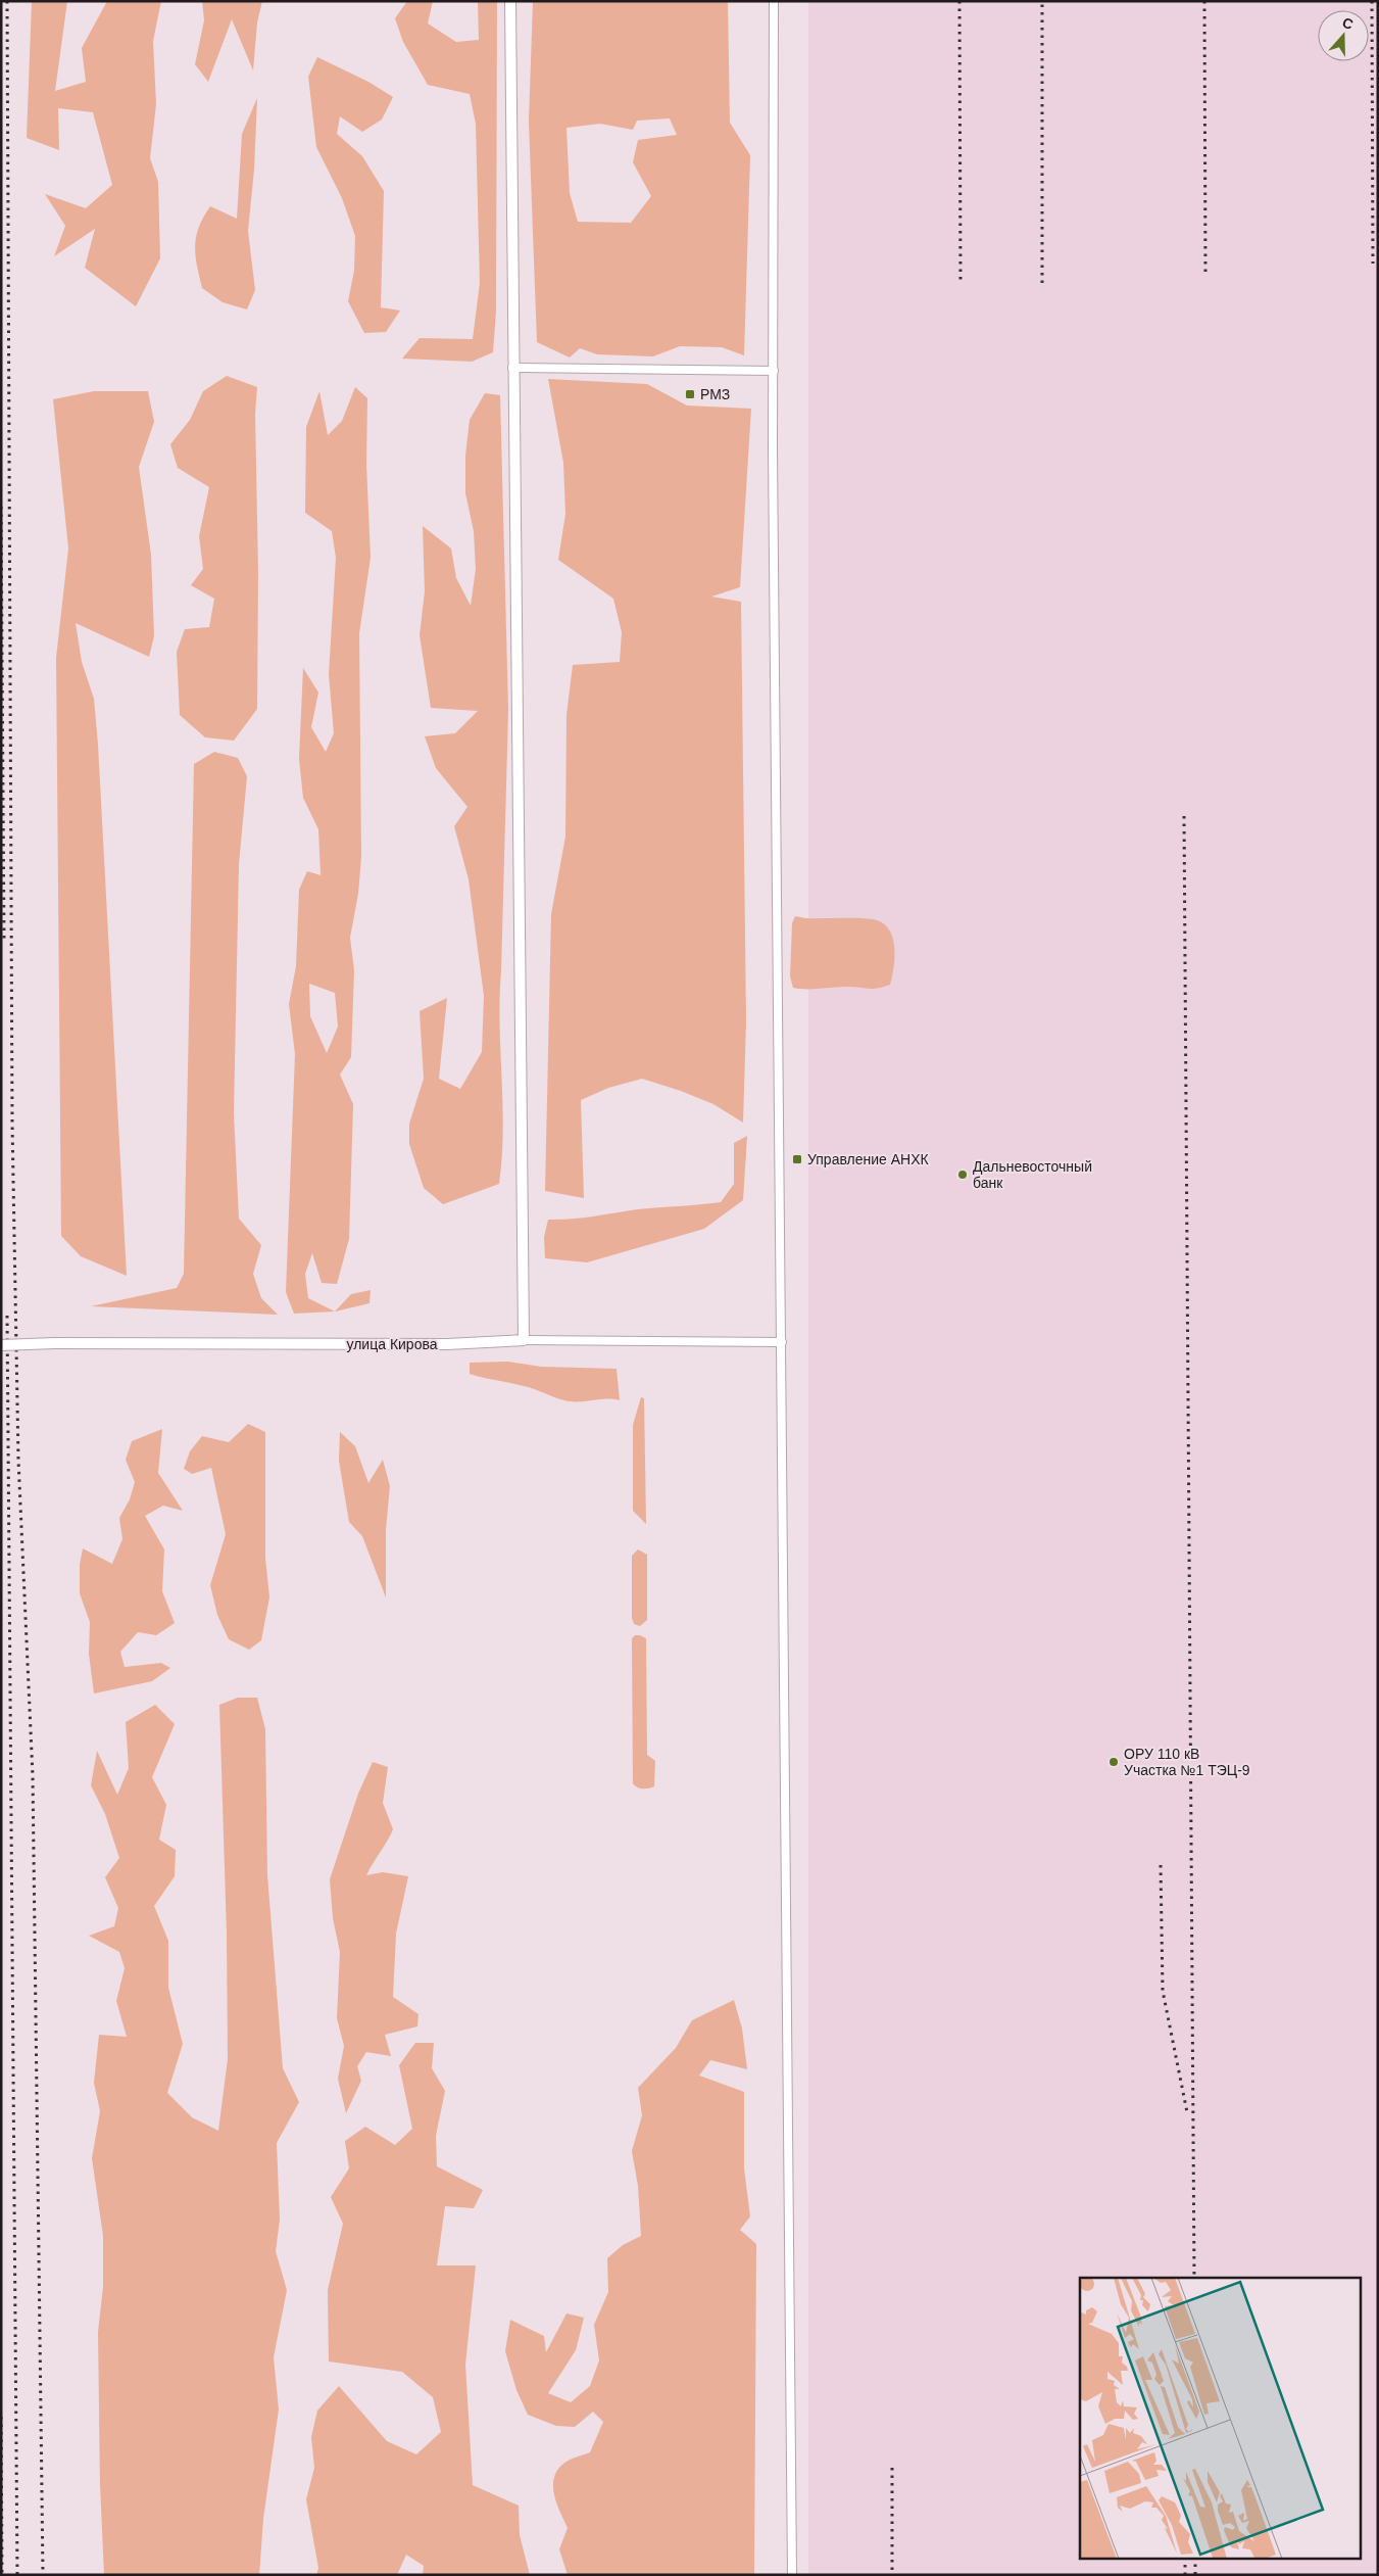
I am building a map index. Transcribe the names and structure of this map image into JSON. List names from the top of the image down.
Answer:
{
  "streets": {
    "street": ["улица Кирова"]
  },
  "places": {
    "transit": ["РМЗ", "Управление АНХК"],
    "other": ["Дальневосточный банк", "ОРУ 110 кВ Участка №1 ТЭЦ-9"]
  },
  "north": "top"
}
